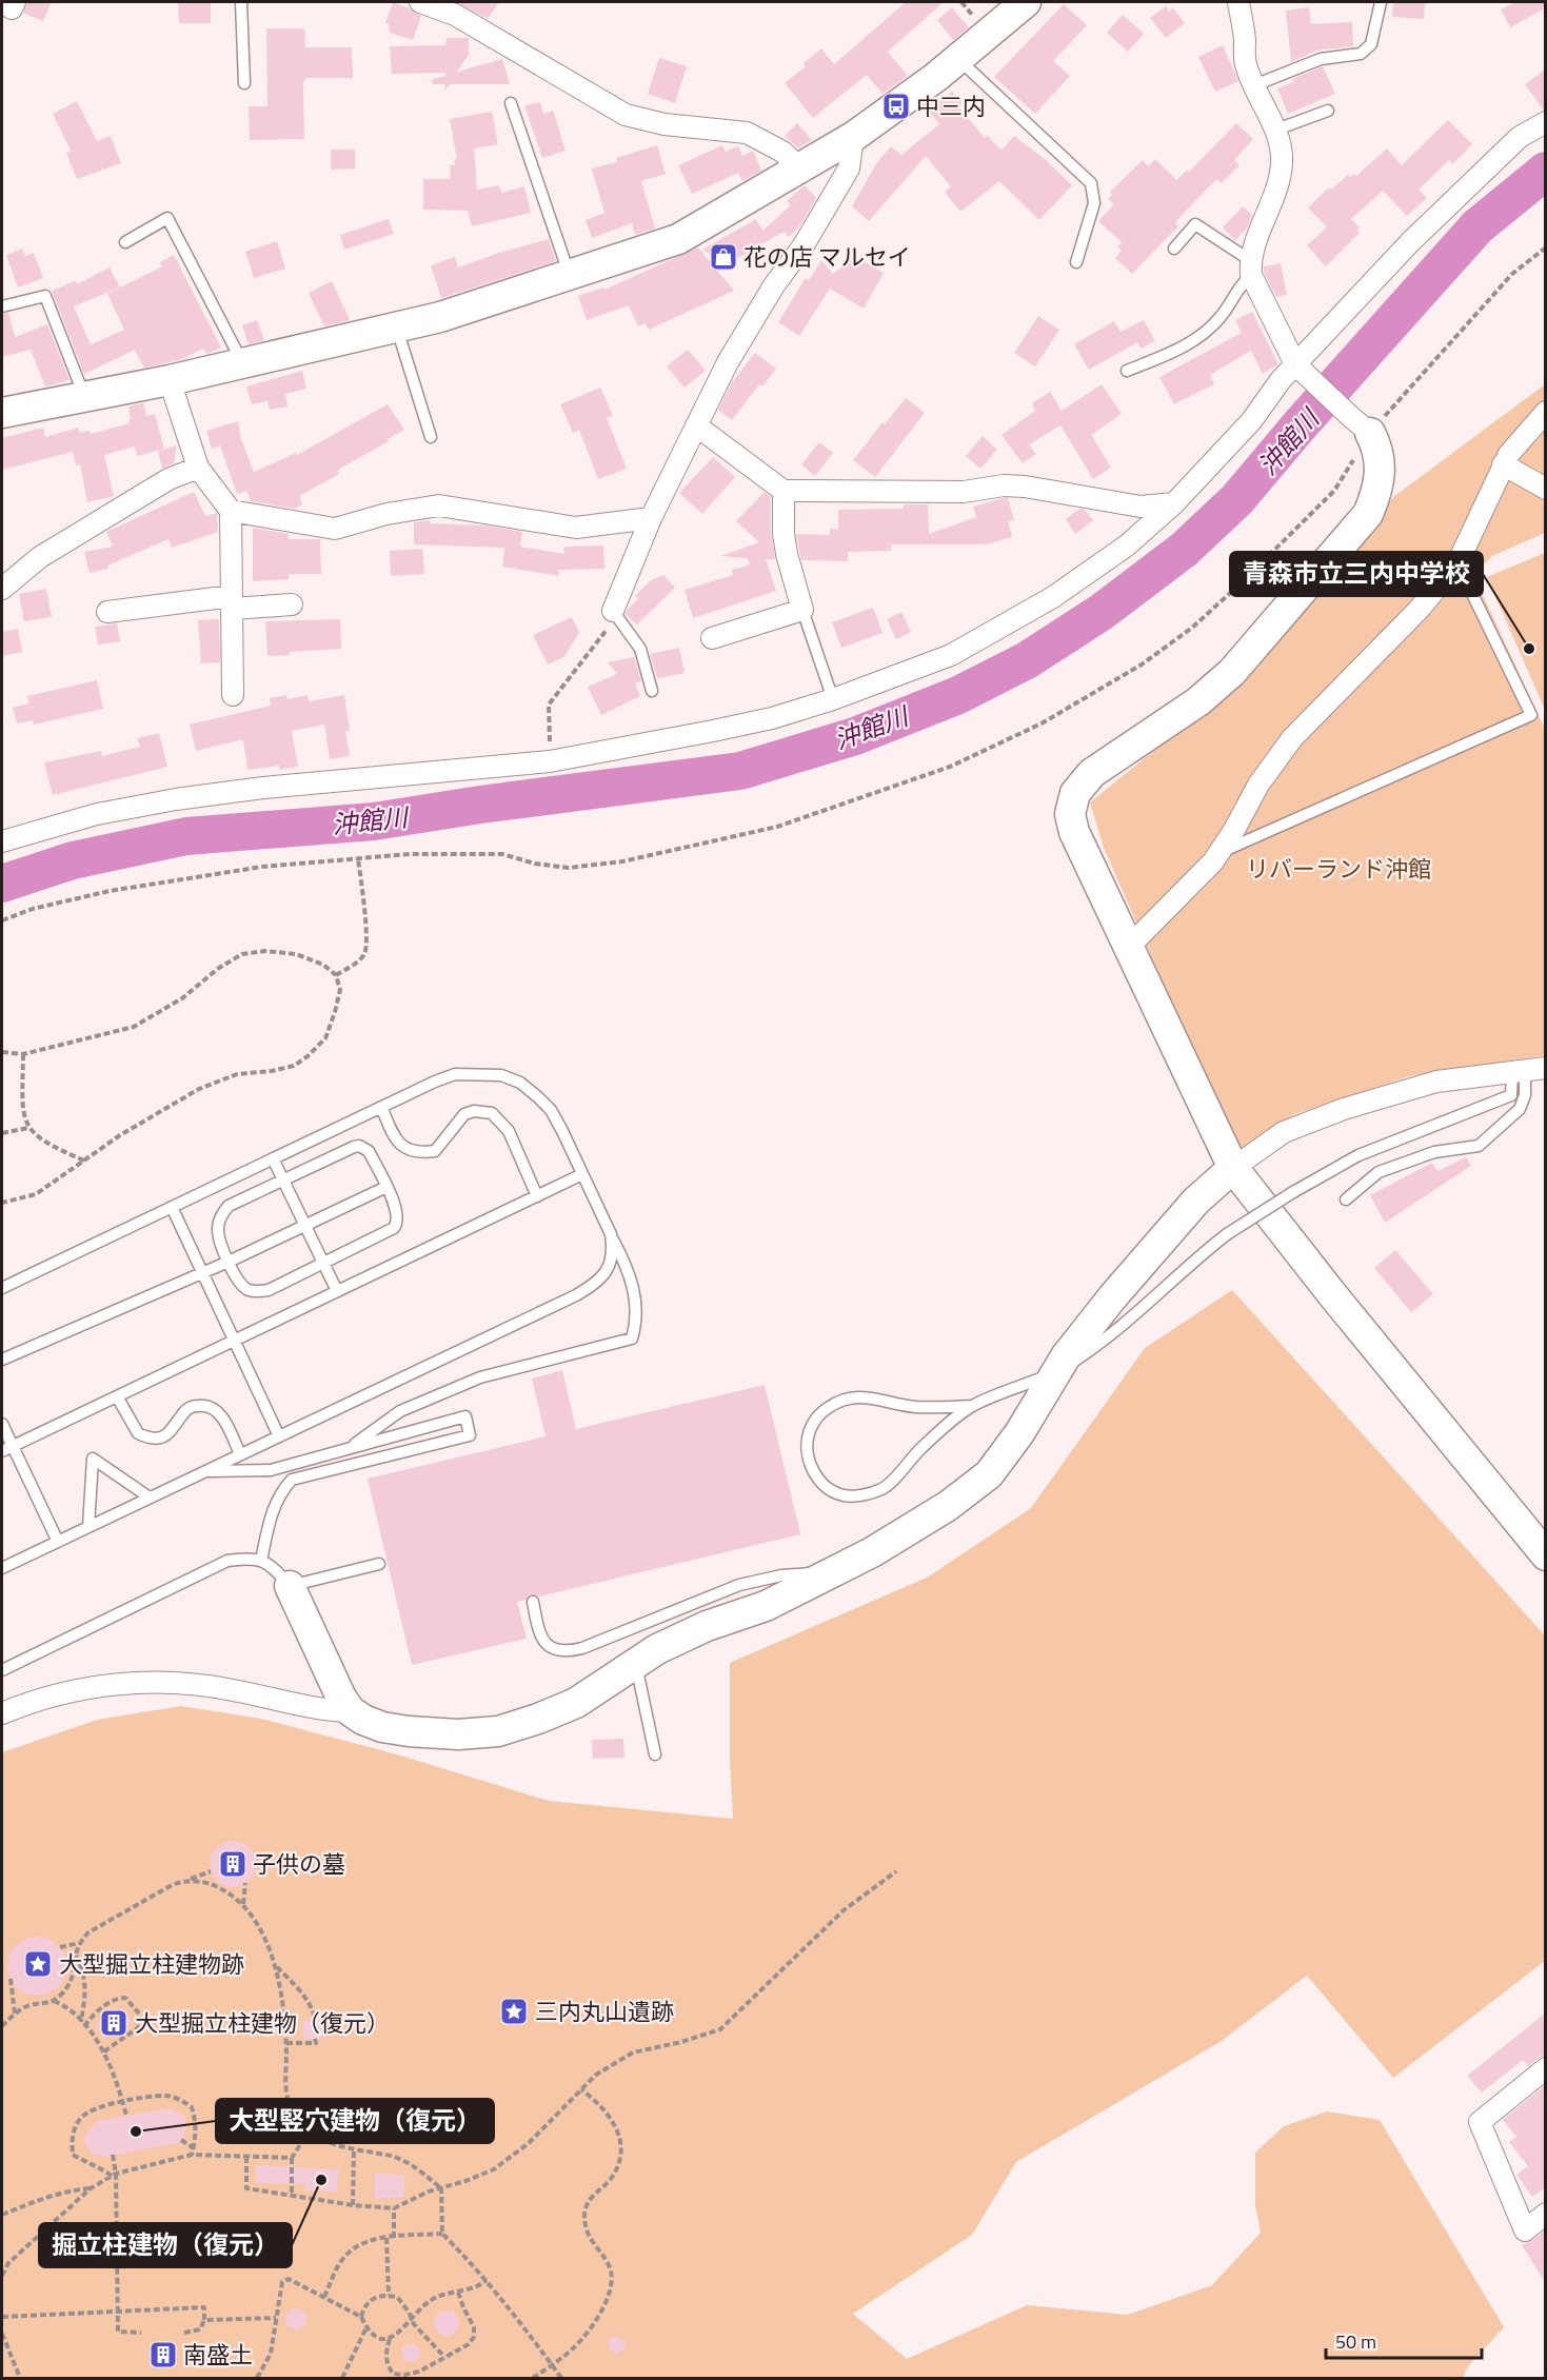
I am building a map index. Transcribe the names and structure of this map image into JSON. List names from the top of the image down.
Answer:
{
  "water": ["沖館川"],
  "parks": ["リバーランド沖館"],
  "places": {
    "bus stop": ["中三内"],
    "shop": ["花の店 マルセイ"],
    "other": ["青森市立三内中学校", "大型竪穴建物（復元）", "掘立柱建物（復元）"],
    "building": ["子供の墓", "大型掘立柱建物（復元）", "南盛土"],
    "place": ["大型掘立柱建物跡", "三内丸山遺跡"]
  },
  "scale_bar": "50 m"
}
